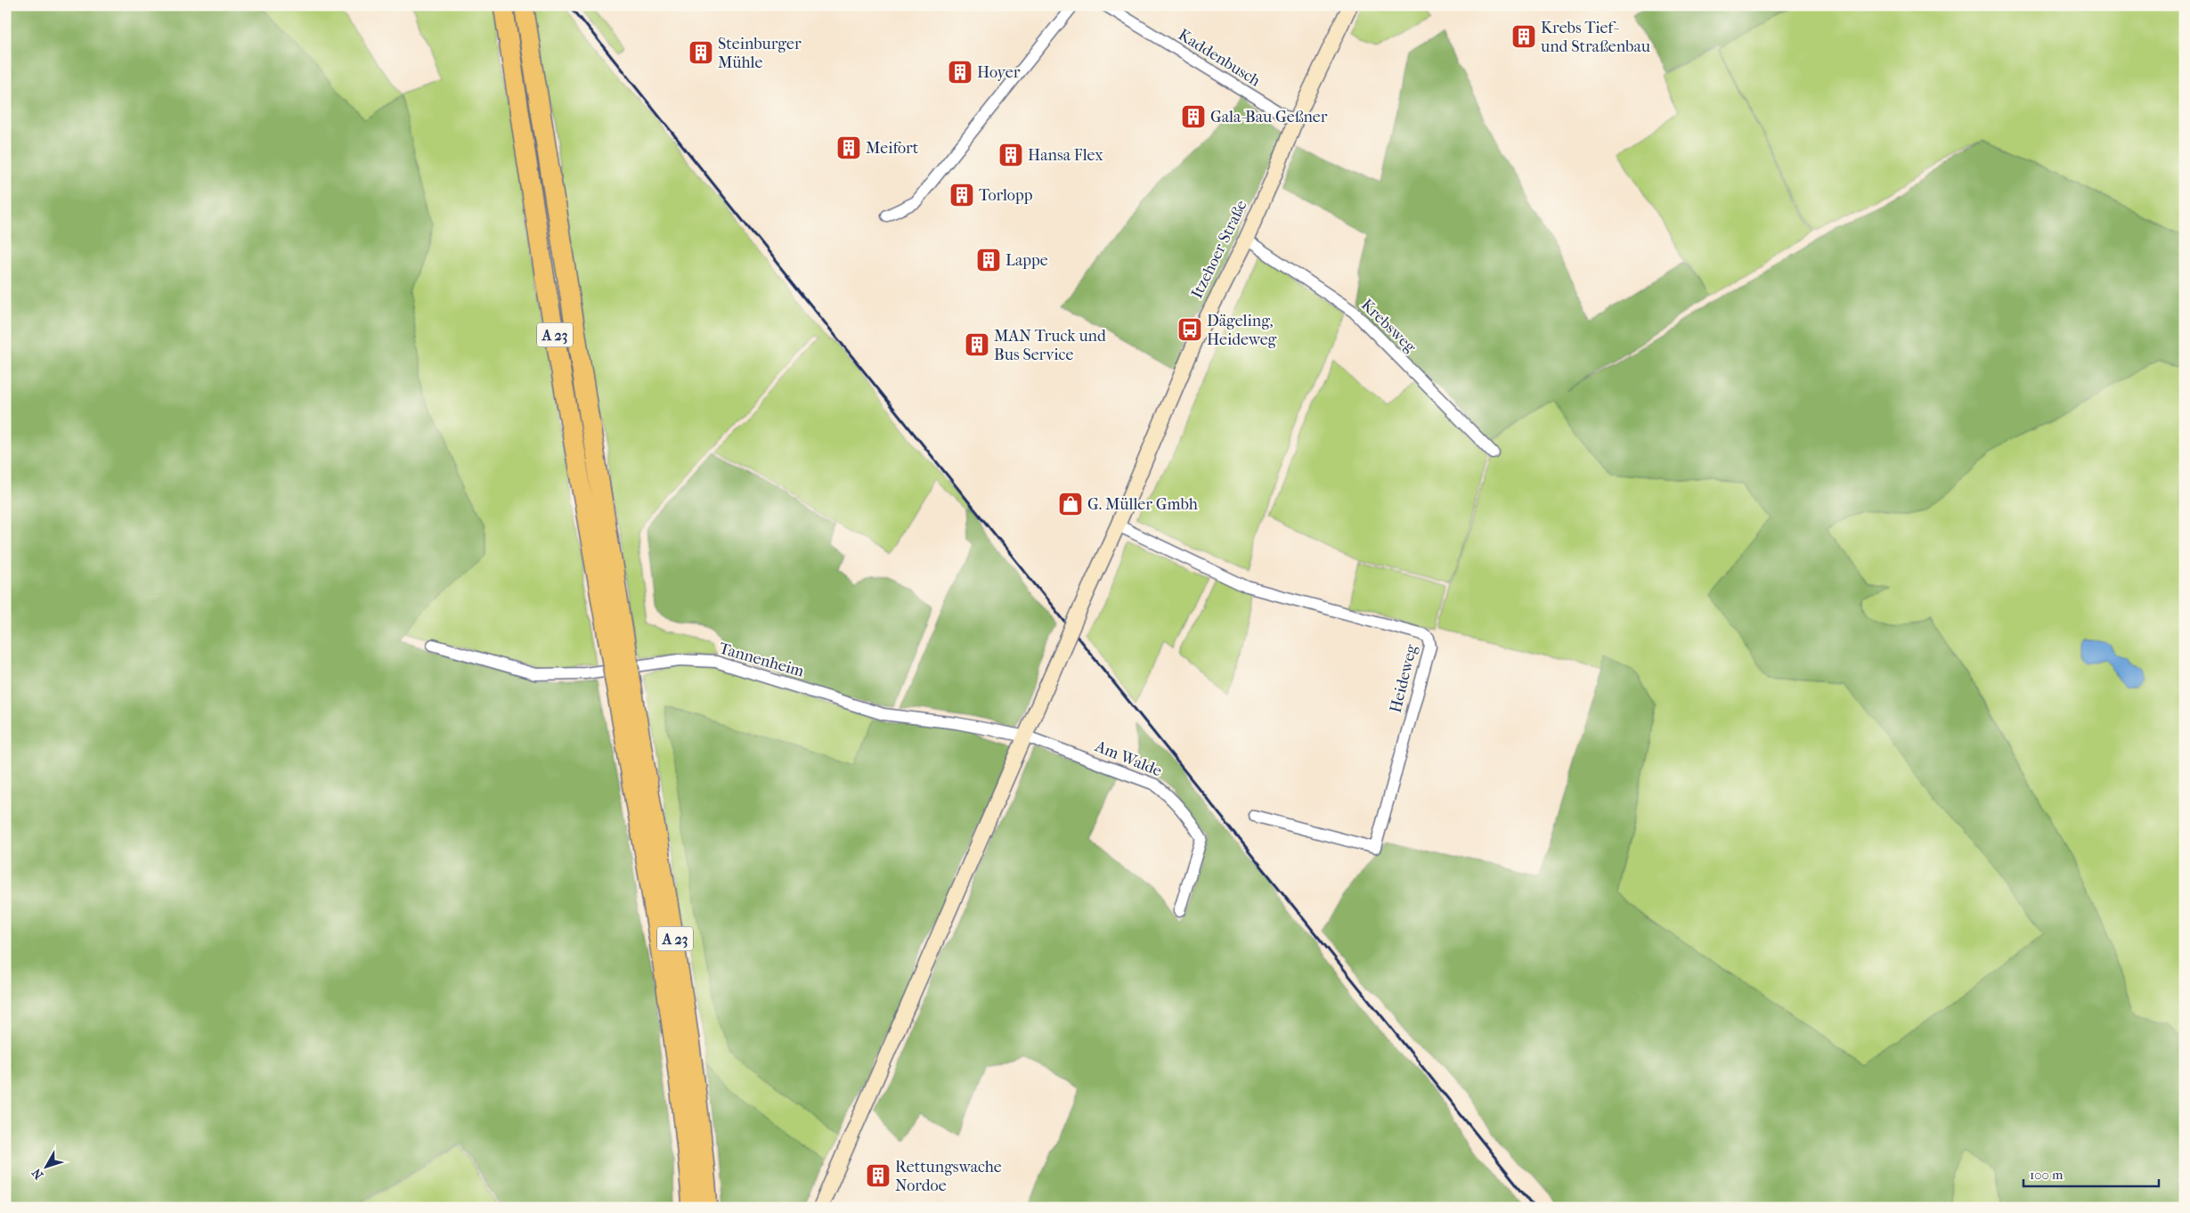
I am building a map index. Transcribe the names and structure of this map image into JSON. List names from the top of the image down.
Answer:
{
  "streets": {
    "highway": ["A 23"],
    "main road": ["Itzehoer Straße"],
    "street": [
      "Kaddenbusch",
      "Krebsweg",
      "Tannenheim",
      "Heideweg",
      "Am Walde"
    ]
  },
  "crossings": [
    ["Kaddenbusch", "Itzehoer Straße"],
    ["Itzehoer Straße", "Krebsweg"],
    ["Itzehoer Straße", "Tannenheim"],
    ["Itzehoer Straße", "Heideweg"],
    ["Itzehoer Straße", "Am Walde"],
    ["Tannenheim", "Am Walde"]
  ],
  "places": {
    "building": [
      "Krebs Tief- und Straßenbau",
      "Steinburger Mühle",
      "Hoyer",
      "Gala-Bau Geßner",
      "Meifort",
      "Hansa Flex",
      "Torlopp",
      "Lappe",
      "MAN Truck und Bus Service",
      "Rettungswache Nordoe"
    ],
    "bus stop": ["Dägeling, Heideweg"],
    "shop": ["G. Müller Gmbh"]
  },
  "scale_bar": "100 m",
  "north": "bottom left"
}
